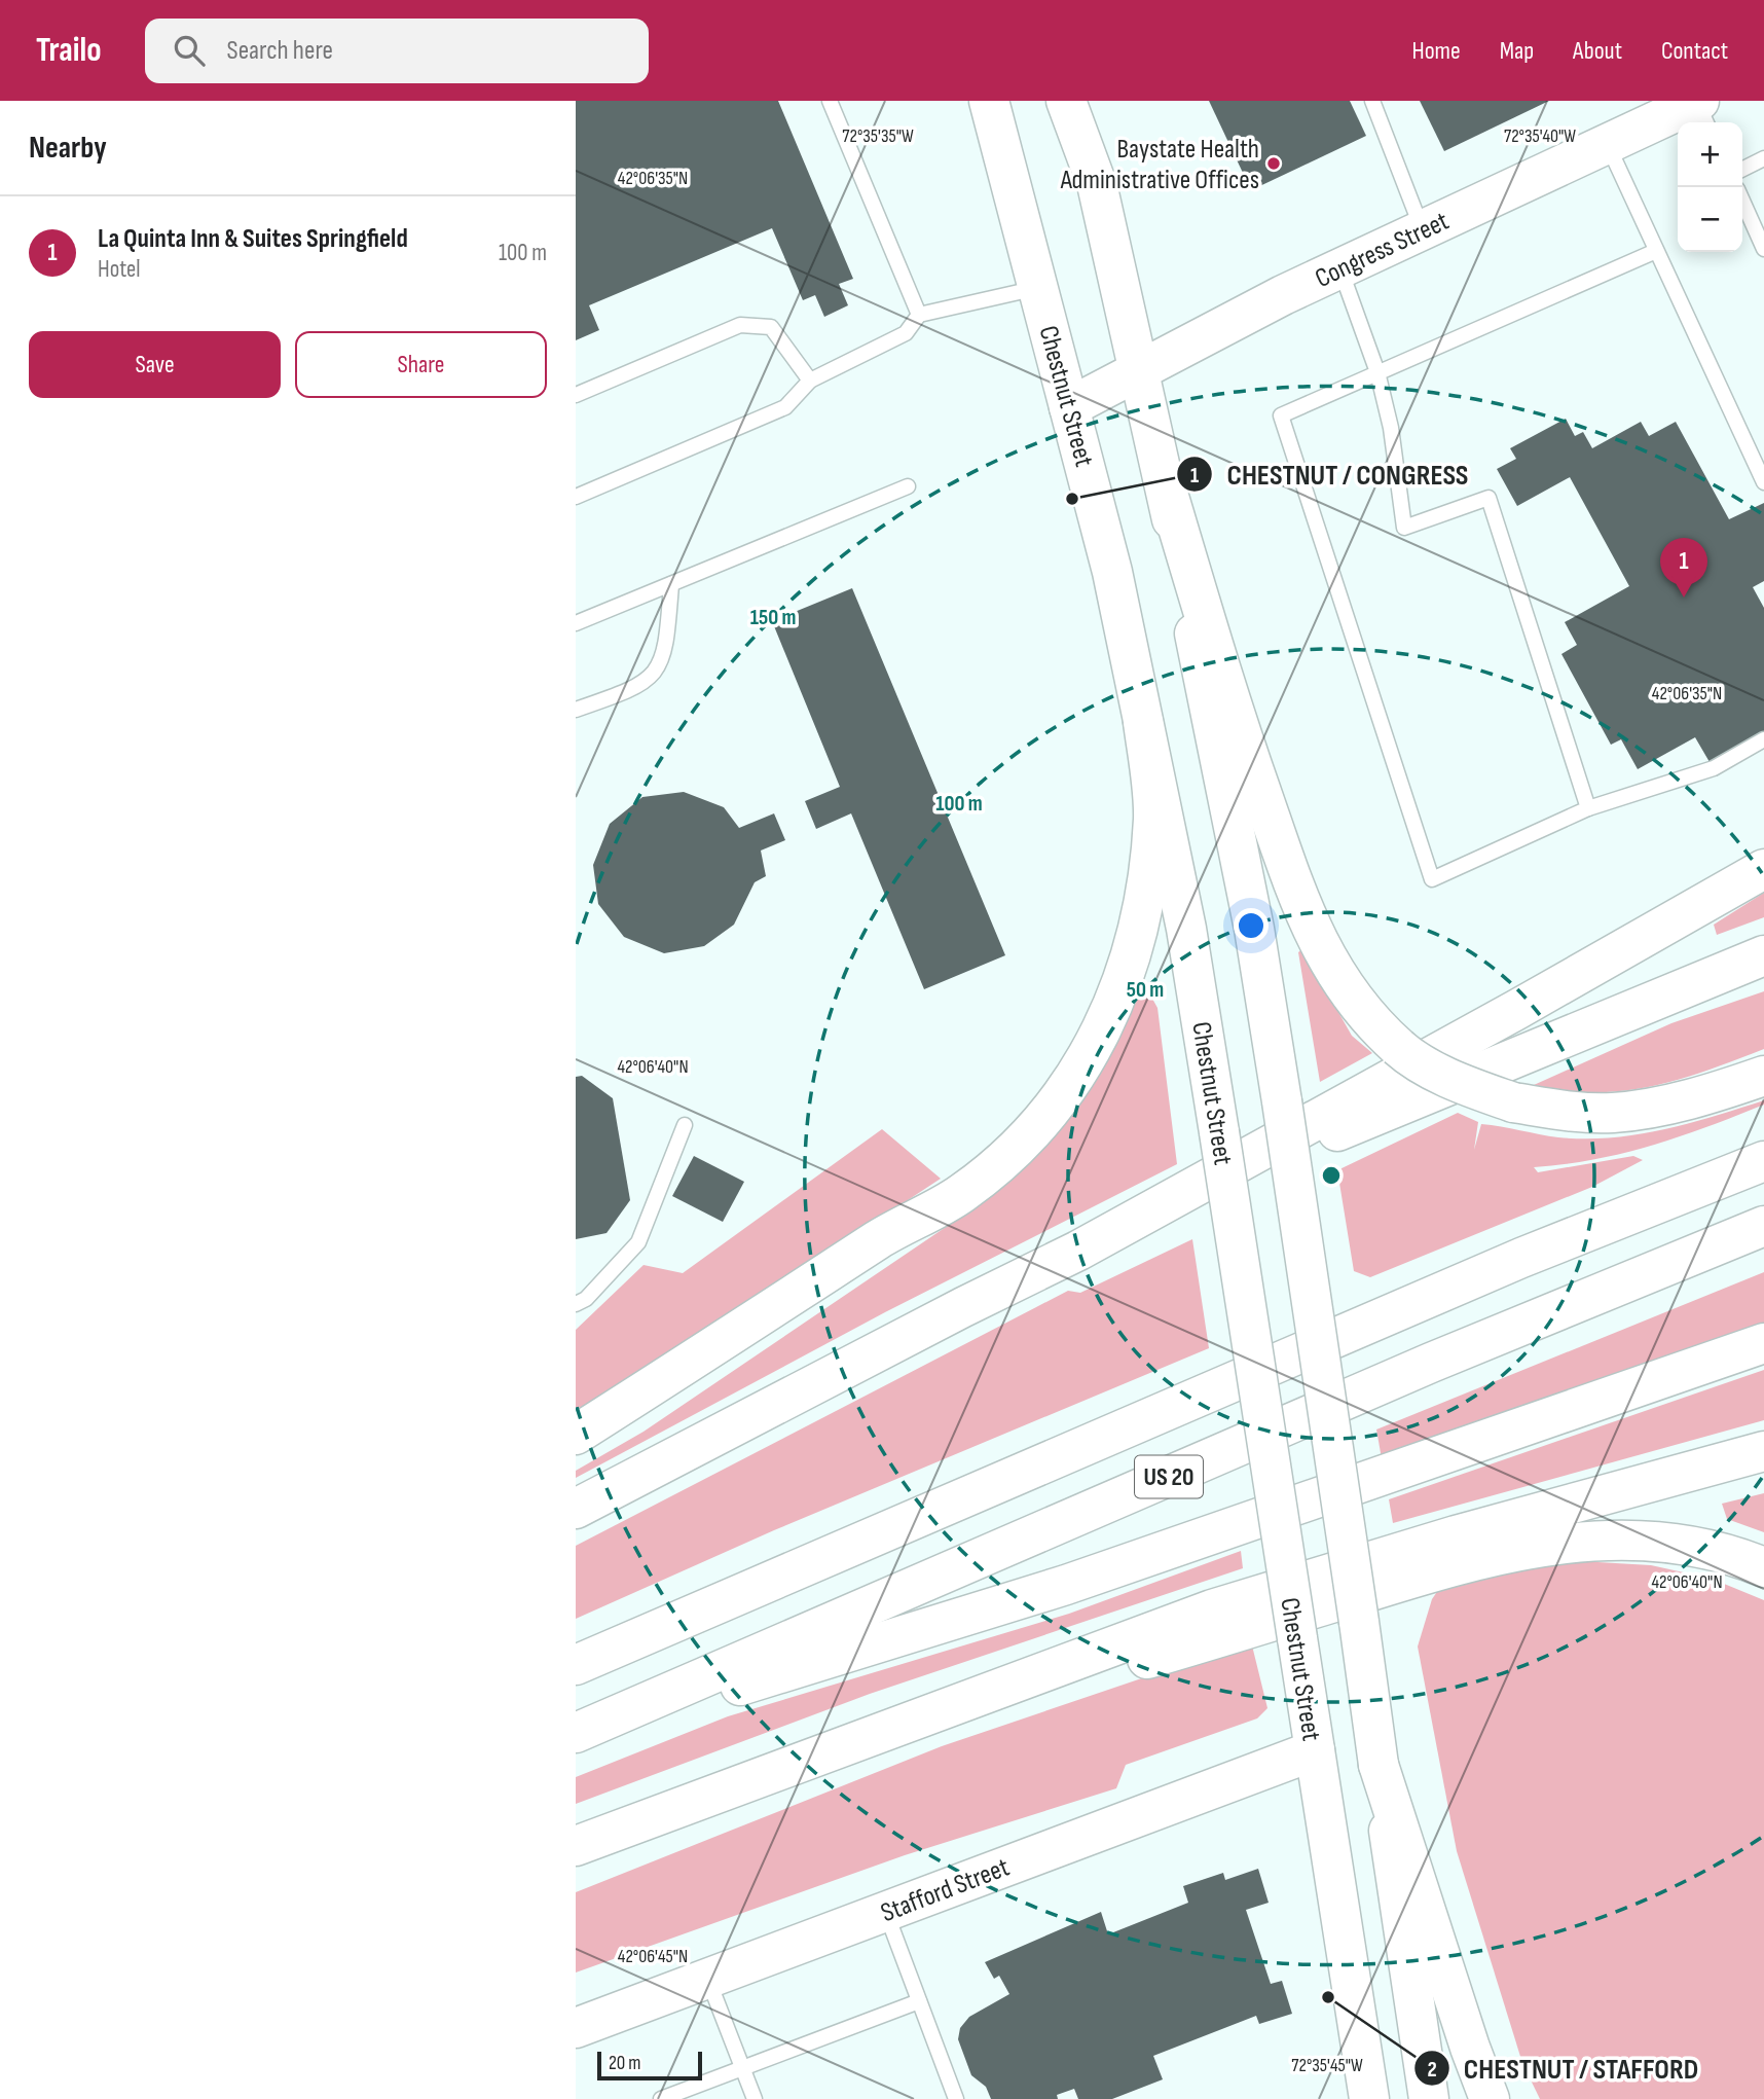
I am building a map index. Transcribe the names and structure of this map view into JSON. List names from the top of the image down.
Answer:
{
  "streets": {
    "main road": [
      "Congress Street",
      "Chestnut Street",
      "US 20",
      "Stafford Street"
    ]
  },
  "crossings": [
    ["Congress Street", "Chestnut Street"],
    ["Chestnut Street", "Stafford Street"]
  ],
  "places": ["Baystate Health Administrative Offices", "CHESTNUT / CONGRESS", "CHESTNUT / STAFFORD"],
  "scale_bar": "20 m",
  "page": {
    "header": "Trailo",
    "search": "Search here",
    "nav": [
      "Home",
      "Map",
      "About",
      "Contact"
    ],
    "heading": "Nearby",
    "map_buttons": ["+", "−"],
    "list": [
      {
        "mark": "1",
        "name": "La Quinta Inn & Suites Springfield",
        "note": "Hotel",
        "value": "100 m"
      }
    ],
    "buttons": ["Save", "Share"],
    "pins": "1",
    "scale": "20 m"
  },
  "coordinates": [
    "72°35'35\"W",
    "72°35'40\"W",
    "42°06'35\"N",
    "42°06'40\"N",
    "42°06'45\"N",
    "72°35'45\"W"
  ],
  "rings": ["150 m", "100 m", "50 m"]
}
